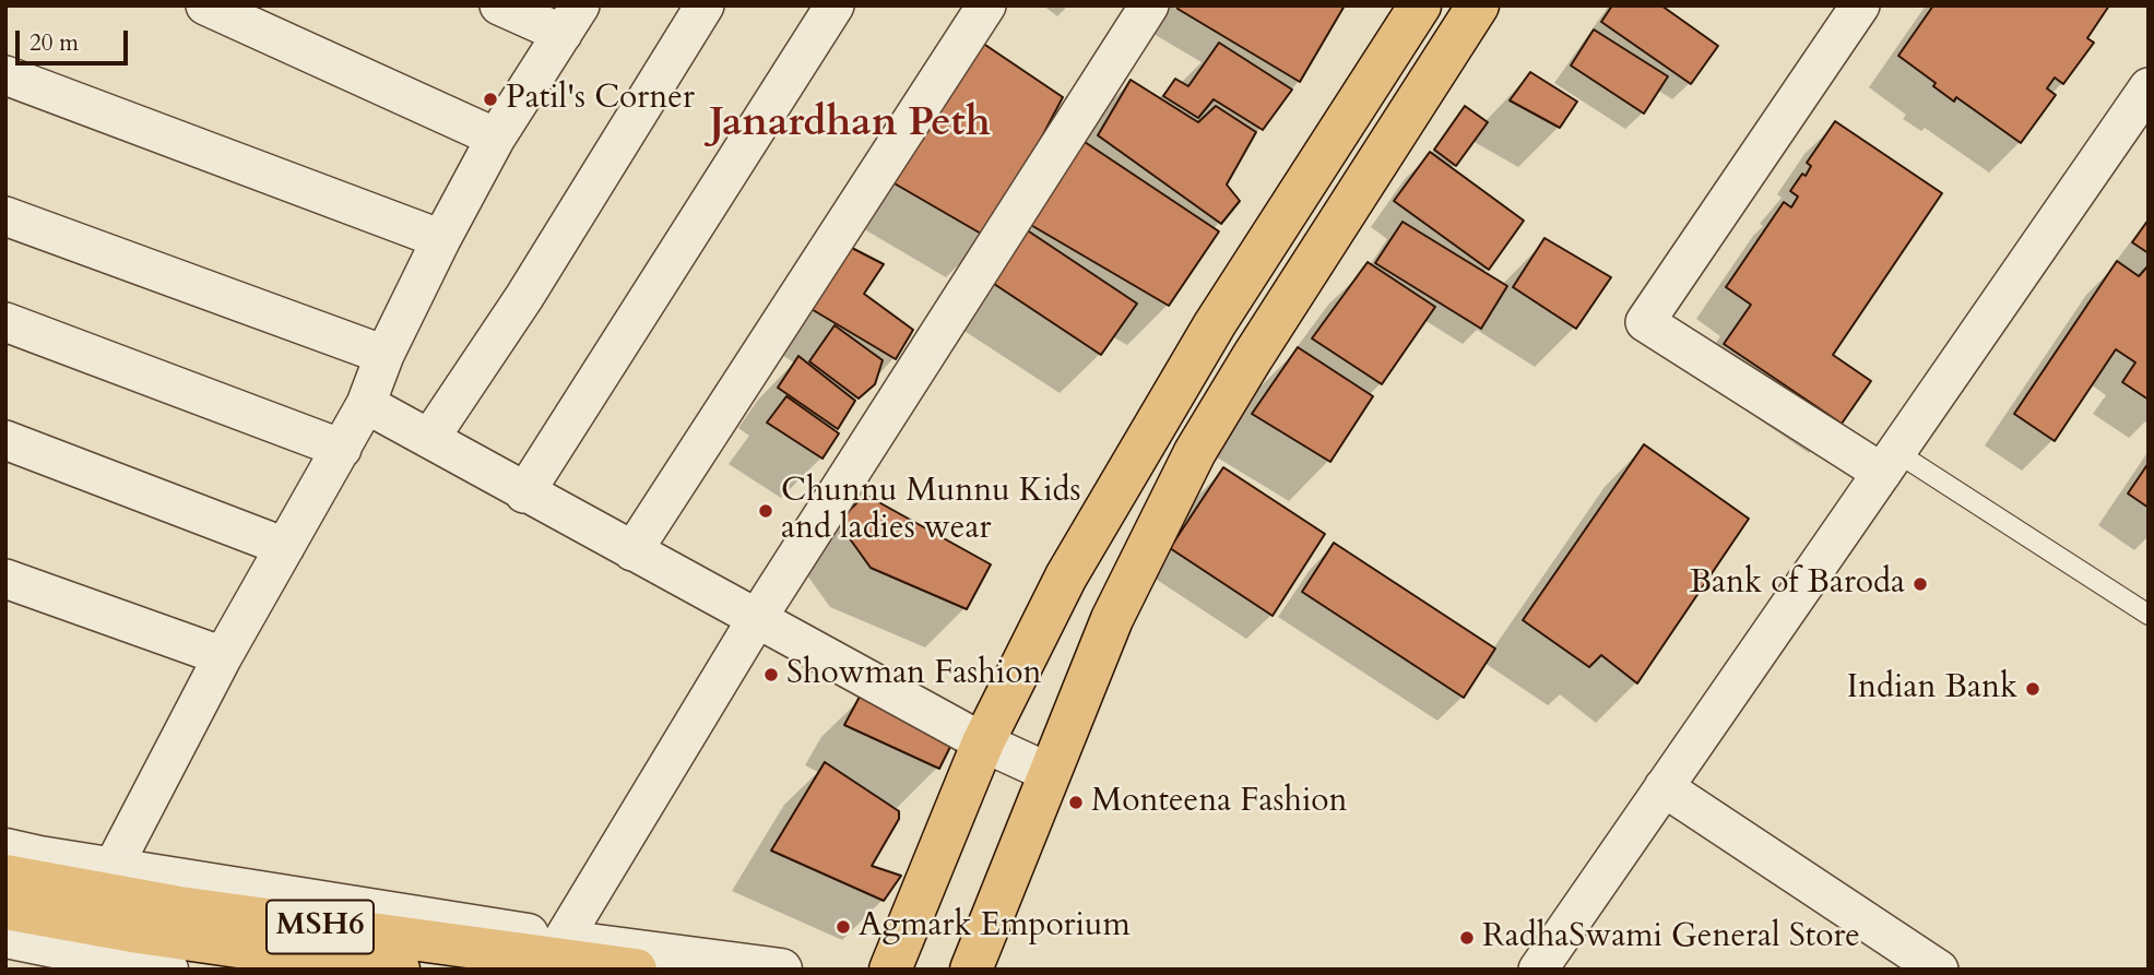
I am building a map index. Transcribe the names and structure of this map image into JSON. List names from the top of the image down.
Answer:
{
  "streets": {
    "main road": ["MSH6"]
  },
  "districts": ["Janardhan Peth"],
  "places": [
    "Patil's Corner",
    "Chunnu Munnu Kids and ladies wear",
    "Bank of Baroda",
    "Showman Fashion",
    "Indian Bank",
    "Monteena Fashion",
    "Agmark Emporium",
    "RadhaSwami General Store"
  ],
  "scale_bar": "20 m"
}
